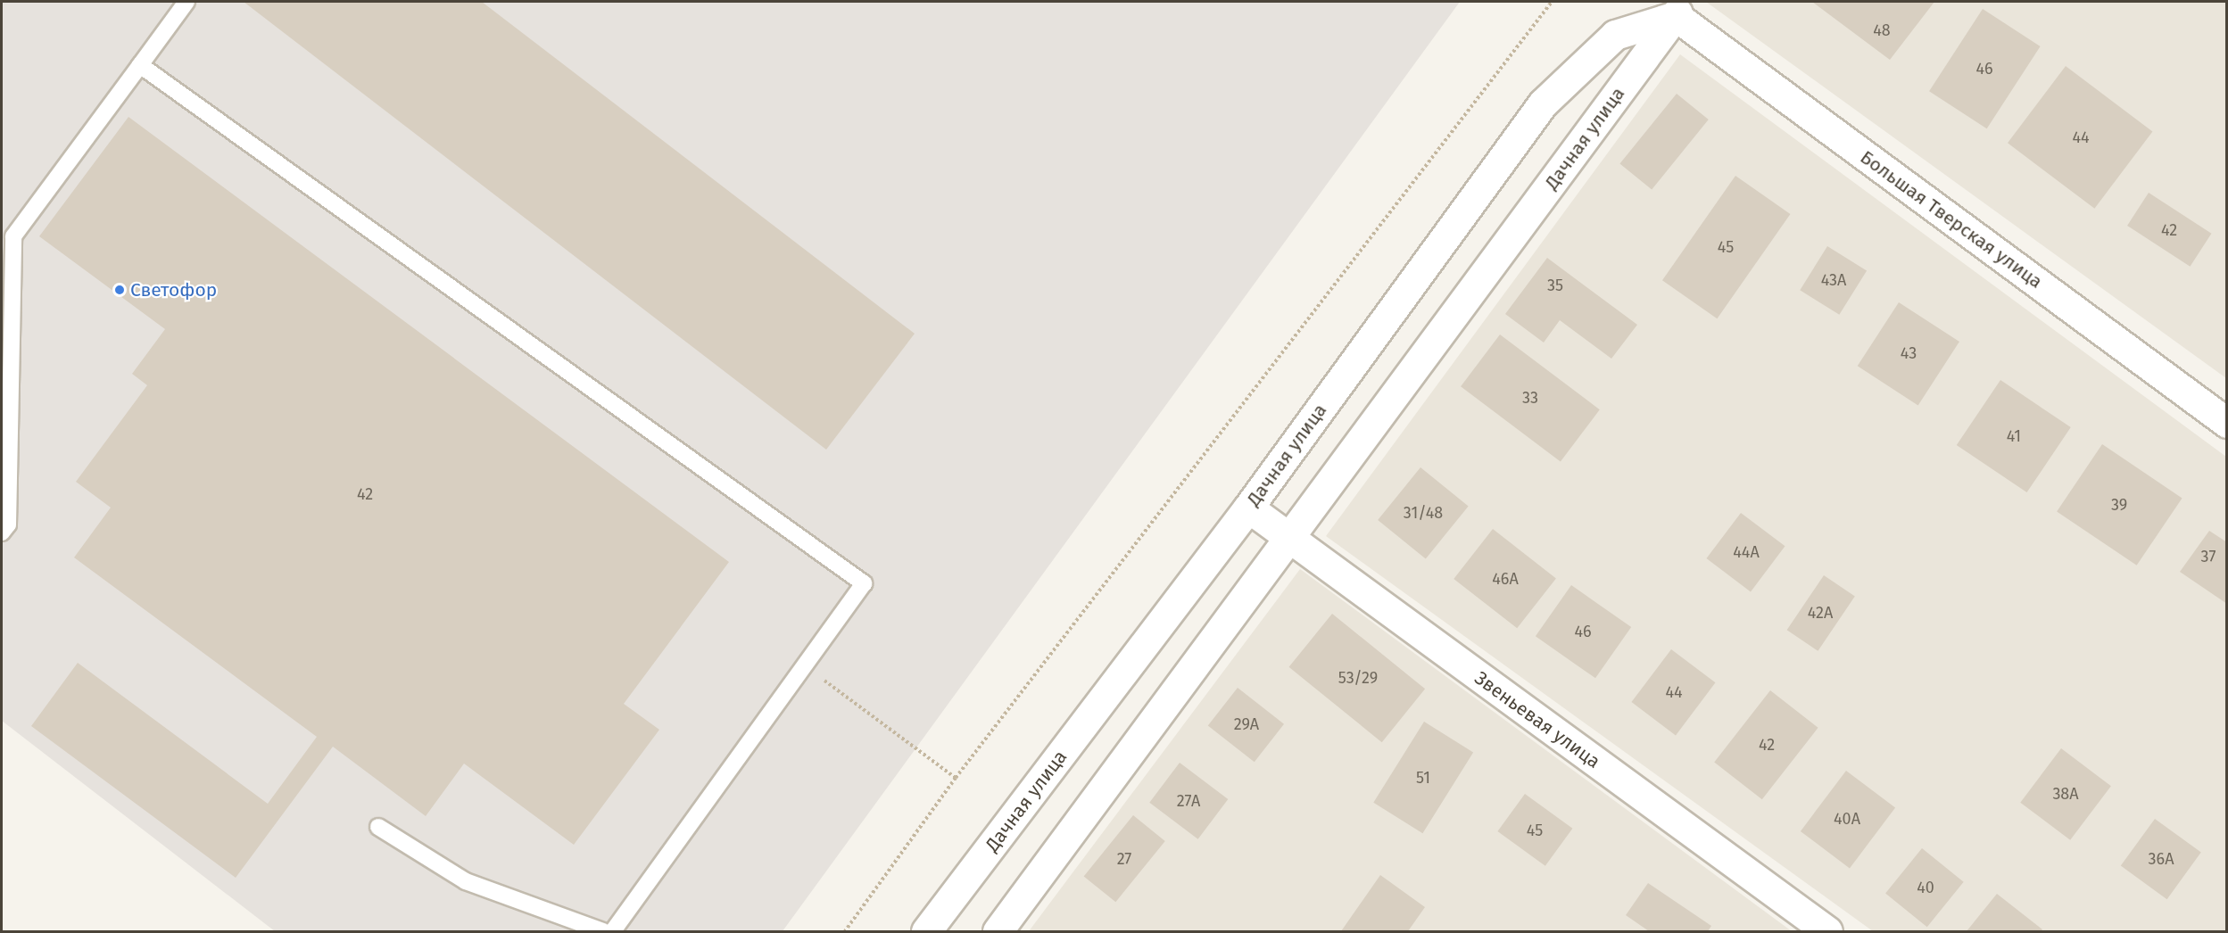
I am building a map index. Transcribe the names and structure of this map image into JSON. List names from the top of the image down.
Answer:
{
  "streets": {
    "street": ["Дачная улица", "Большая Тверская улица", "Звеньевая улица"]
  },
  "crossings": [
    ["Дачная улица", "Большая Тверская улица"],
    ["Дачная улица", "Звеньевая улица"]
  ],
  "places": ["Светофор"],
  "house_numbers": [
    "48",
    "46",
    "44",
    "42",
    "45",
    "43А",
    "35",
    "43",
    "33",
    "41",
    "42",
    "39",
    "31/48",
    "44А",
    "37",
    "46А",
    "42А",
    "46",
    "53/29",
    "44",
    "29А",
    "42",
    "51",
    "38А",
    "27А",
    "40А",
    "45",
    "27",
    "36А",
    "40"
  ]
}
